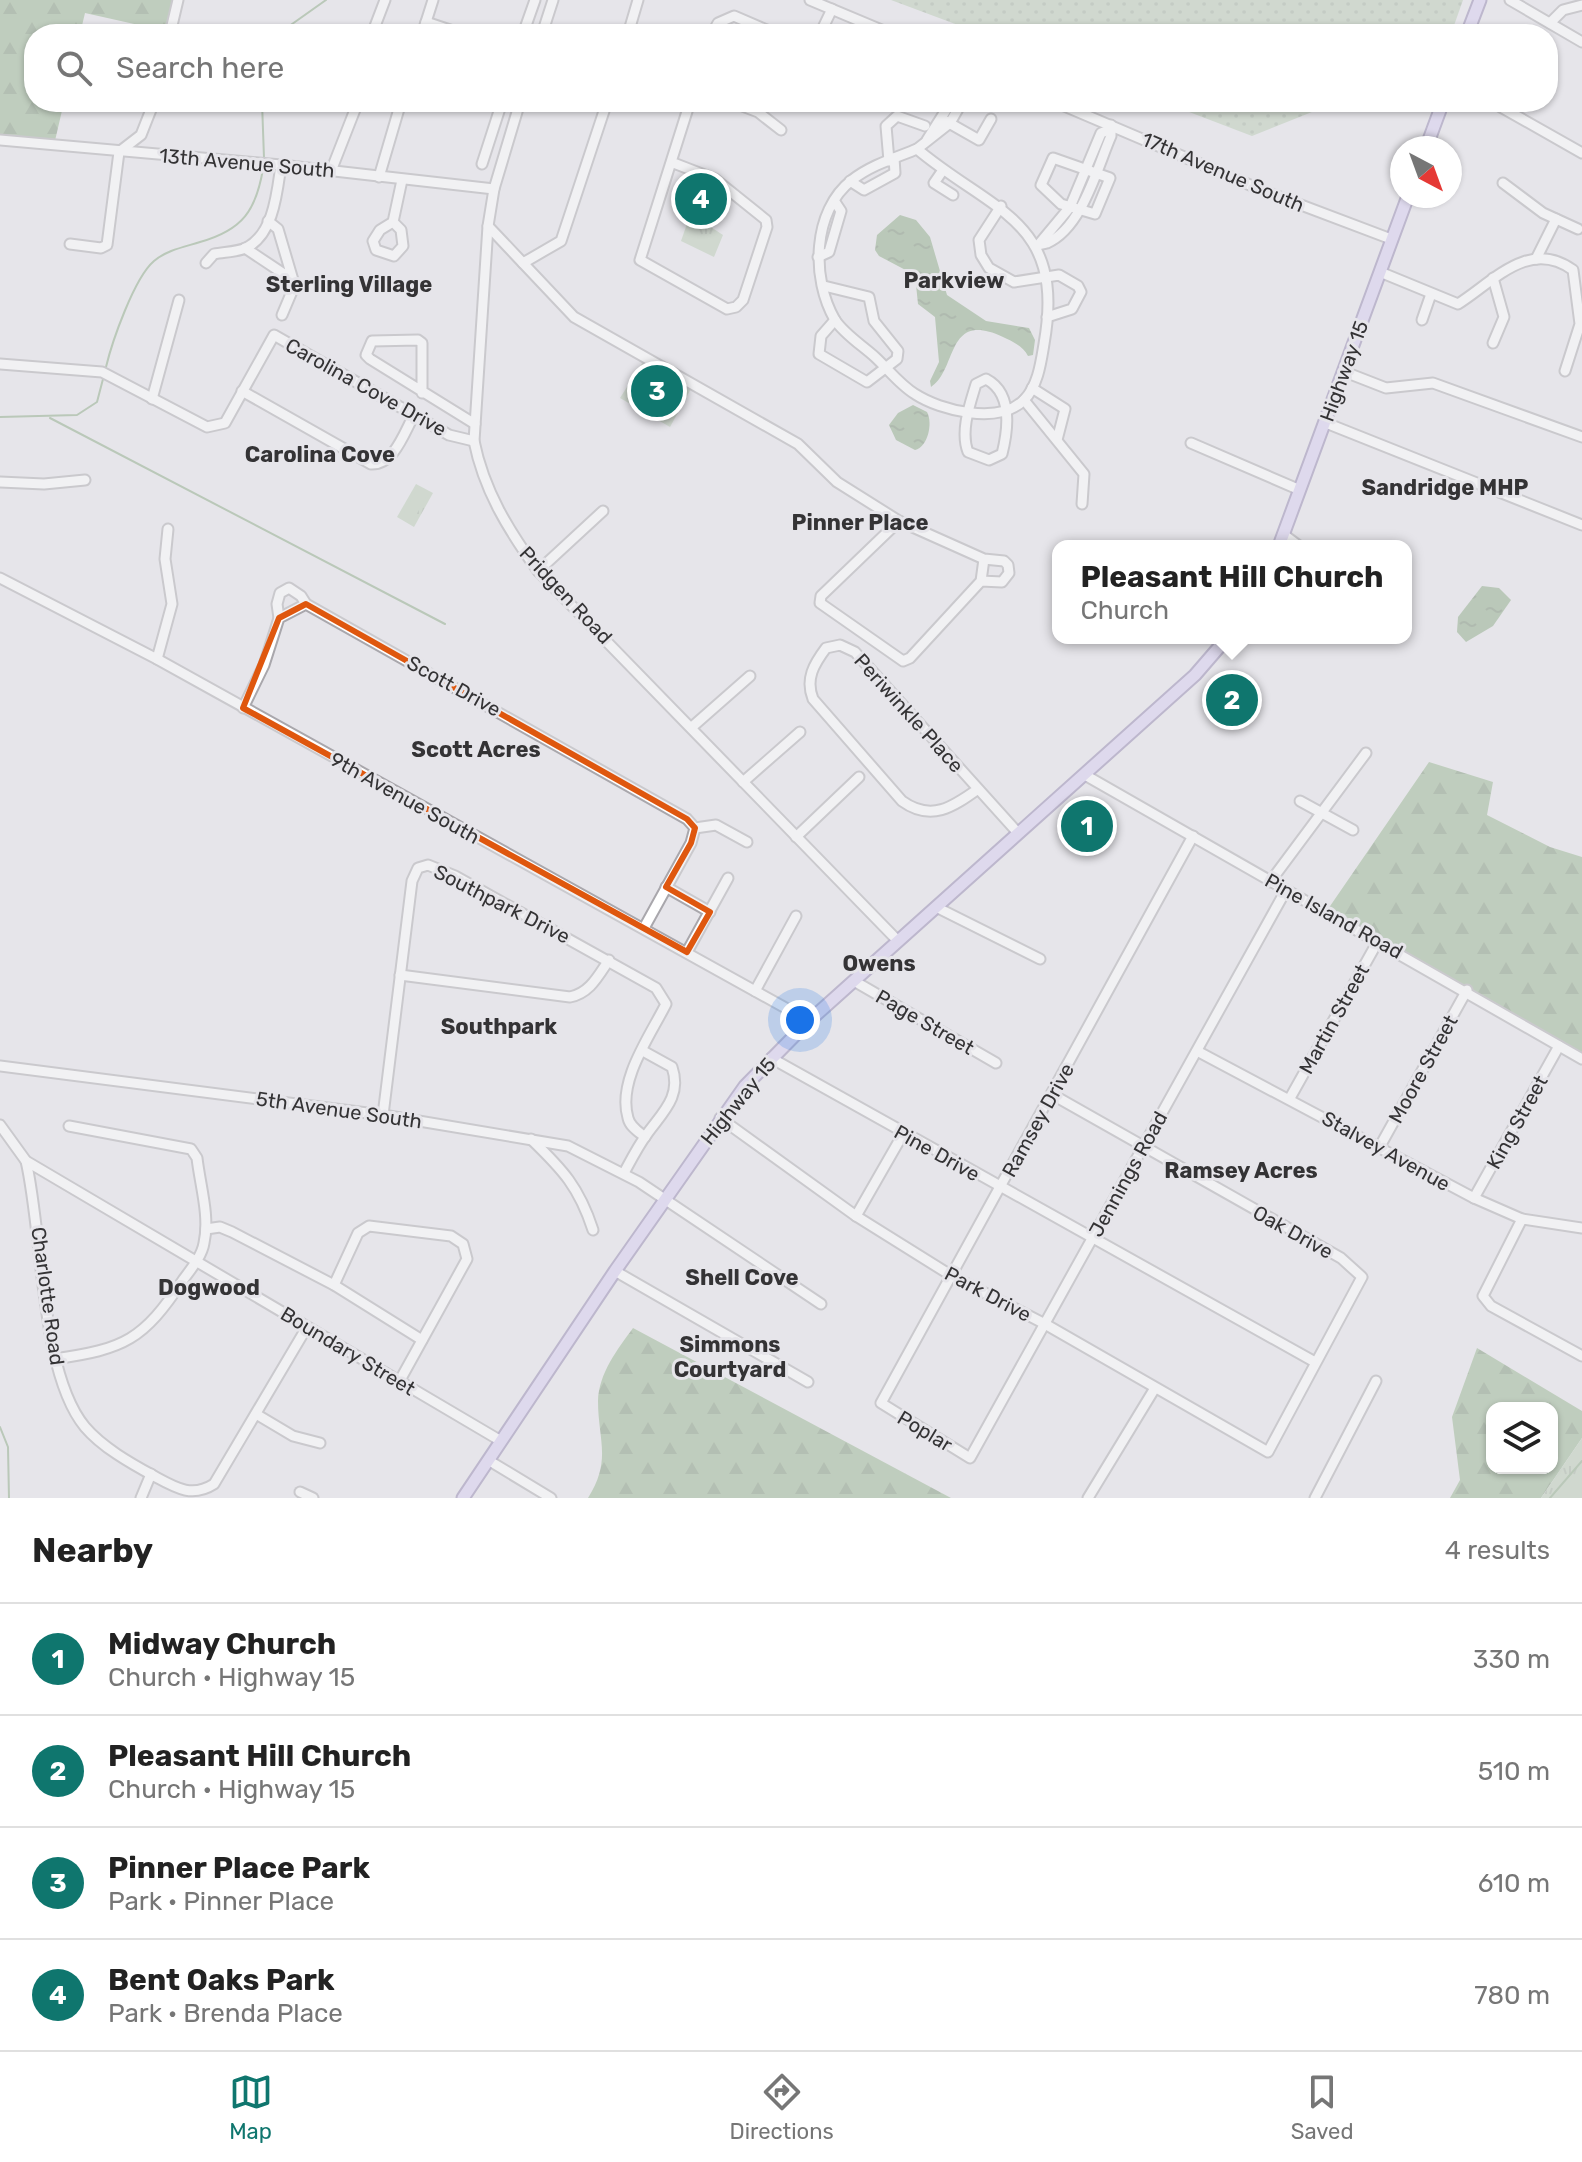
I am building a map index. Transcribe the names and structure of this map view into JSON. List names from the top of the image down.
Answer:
{
  "streets": {
    "main road": ["Highway 15"],
    "street": [
      "13th Avenue South",
      "17th Avenue South",
      "Carolina Cove Drive",
      "Pridgen Road",
      "Scott Drive",
      "Periwinkle Place",
      "9th Avenue South",
      "Southpark Drive",
      "Pine Island Road",
      "Martin Street",
      "Page Street",
      "Moore Street",
      "5th Avenue South",
      "Ramsey Drive",
      "King Street",
      "Stalvey Avenue",
      "Pine Drive",
      "Jennings Road",
      "Oak Drive",
      "Park Drive",
      "Charlotte Road",
      "Boundary Street",
      "Poplar"
    ]
  },
  "crossings": [
    ["13th Avenue South", "Pridgen Road"],
    ["17th Avenue South", "Highway 15"],
    ["Highway 15", "Pridgen Road"],
    ["Highway 15", "Periwinkle Place"],
    ["Highway 15", "9th Avenue South"],
    ["Highway 15", "Pine Island Road"],
    ["Highway 15", "Page Street"],
    ["Highway 15", "5th Avenue South"],
    ["Highway 15", "Pine Drive"],
    ["Highway 15", "Park Drive"],
    ["Highway 15", "Boundary Street"],
    ["Carolina Cove Drive", "Pridgen Road"],
    ["Southpark Drive", "5th Avenue South"],
    ["Pine Island Road", "Martin Street"],
    ["Pine Island Road", "Moore Street"],
    ["Pine Island Road", "Ramsey Drive"],
    ["Pine Island Road", "King Street"],
    ["Pine Island Road", "Jennings Road"],
    ["Martin Street", "Stalvey Avenue"],
    ["Moore Street", "Stalvey Avenue"],
    ["Ramsey Drive", "Pine Drive"],
    ["Ramsey Drive", "Oak Drive"],
    ["Ramsey Drive", "Park Drive"],
    ["Ramsey Drive", "Poplar"],
    ["King Street", "Stalvey Avenue"],
    ["Stalvey Avenue", "Jennings Road"],
    ["Pine Drive", "Jennings Road"],
    ["Pine Drive", "Oak Drive"],
    ["Pine Drive", "Park Drive"],
    ["Jennings Road", "Oak Drive"],
    ["Jennings Road", "Park Drive"],
    ["Jennings Road", "Poplar"],
    ["Oak Drive", "Park Drive"],
    ["Charlotte Road", "Boundary Street"]
  ],
  "districts": [
    "Parkview",
    "Sterling Village",
    "Carolina Cove",
    "Sandridge MHP",
    "Pinner Place",
    "Scott Acres",
    "Owens",
    "Southpark",
    "Ramsey Acres",
    "Shell Cove",
    "Dogwood",
    "Simmons Courtyard"
  ],
  "north": "bottom right",
  "page": {
    "search": "Search here",
    "pins": [
      "4",
      "3",
      "2",
      "1"
    ],
    "popup": ["Pleasant Hill Church", "Church"],
    "heading": ["Nearby", "4 results"],
    "list": [
      {
        "mark": "1",
        "name": "Midway Church",
        "note": "Church · Highway 15",
        "value": "330 m"
      },
      {
        "mark": "2",
        "name": "Pleasant Hill Church",
        "note": "Church · Highway 15",
        "value": "510 m"
      },
      {
        "mark": "3",
        "name": "Pinner Place Park",
        "note": "Park · Pinner Place",
        "value": "610 m"
      },
      {
        "mark": "4",
        "name": "Bent Oaks Park",
        "note": "Park · Brenda Place",
        "value": "780 m"
      }
    ],
    "nav": ["Map", "Directions", "Saved"]
  }
}
